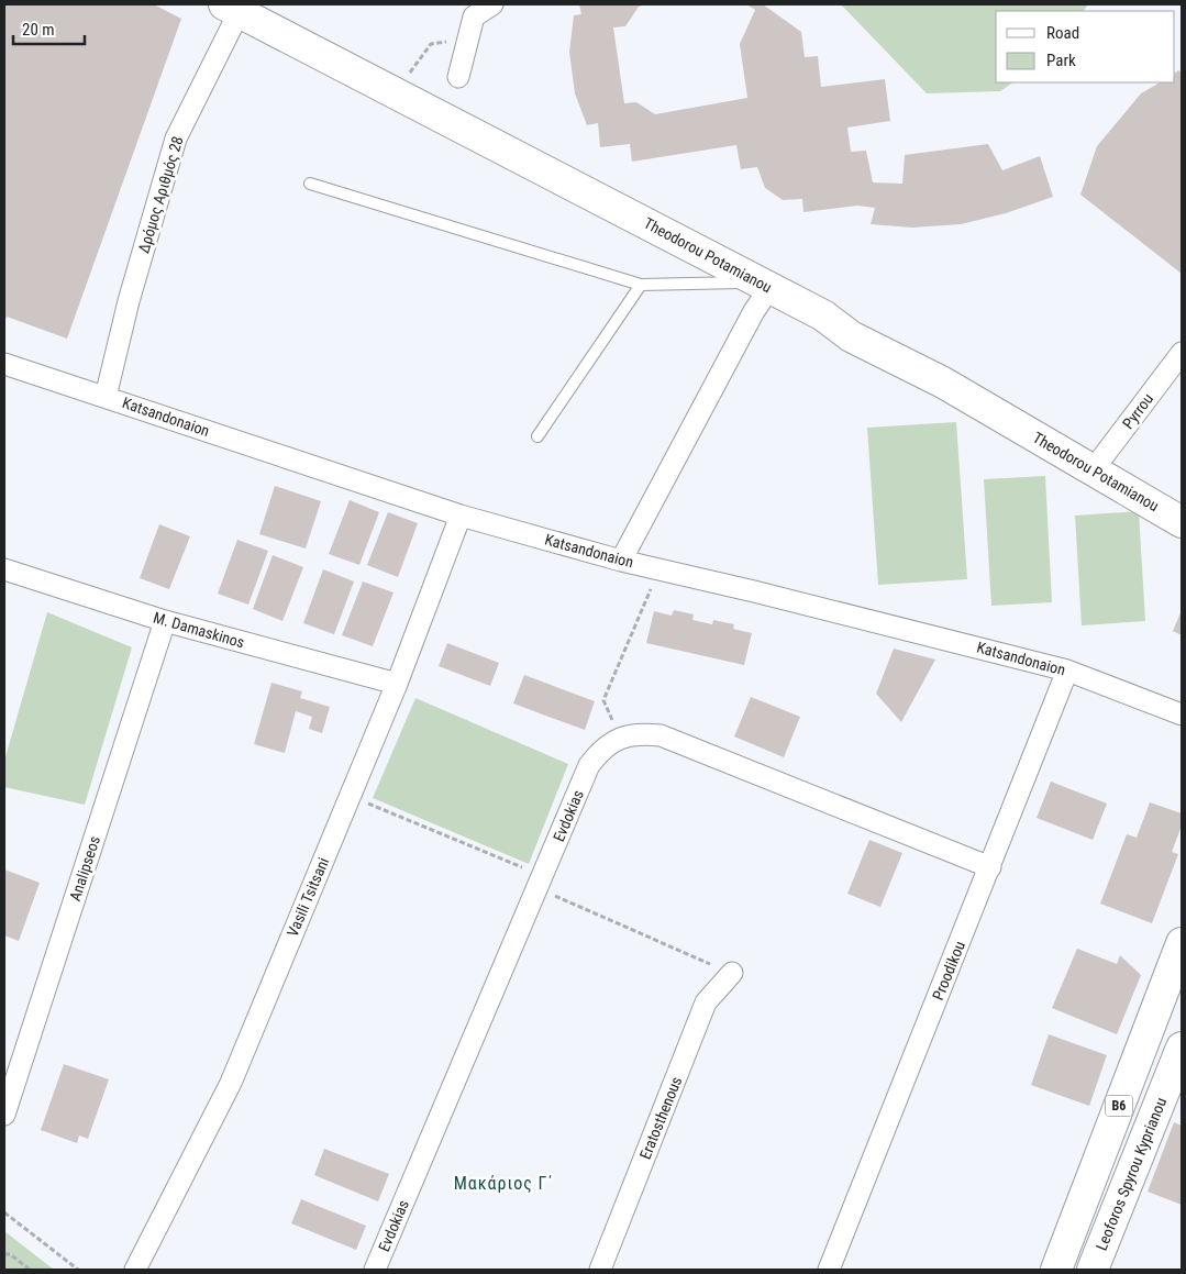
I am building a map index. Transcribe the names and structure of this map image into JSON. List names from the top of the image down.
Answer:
{
  "streets": {
    "main road": ["Theodorou Potamianou", "B6", "Leoforos Spyrou Kyprianou"],
    "street": [
      "Δρόμος Αριθμός 28",
      "Pyrrou",
      "Katsandonaion",
      "M. Damaskinos",
      "Evdokias",
      "Analipseos",
      "Vasili Tsitsani",
      "Proodikou",
      "Eratosthenous"
    ]
  },
  "crossings": [
    ["Δρόμος Αριθμός 28", "Theodorou Potamianou"],
    ["Δρόμος Αριθμός 28", "Katsandonaion"],
    ["Theodorou Potamianou", "Pyrrou"],
    ["Katsandonaion", "Vasili Tsitsani"],
    ["Katsandonaion", "Proodikou"],
    ["M. Damaskinos", "Analipseos"],
    ["M. Damaskinos", "Vasili Tsitsani"],
    ["Evdokias", "Proodikou"]
  ],
  "districts": ["Μακάριος Γ΄"],
  "legend": ["Road", "Park"],
  "scale_bar": "20 m"
}
